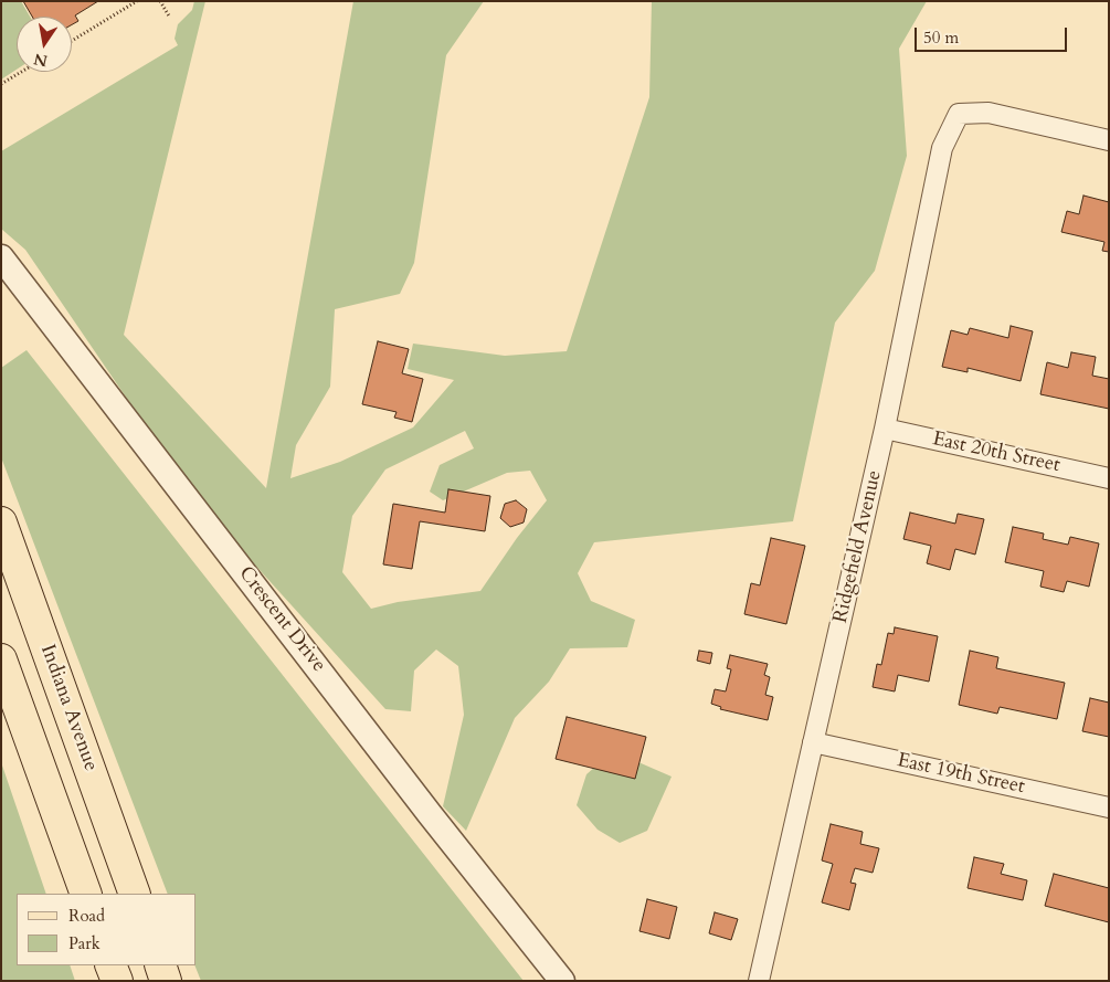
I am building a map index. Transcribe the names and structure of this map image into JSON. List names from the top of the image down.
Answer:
{
  "streets": {
    "main road": ["Indiana Avenue"],
    "street": [
      "East 20th Street",
      "Ridgefield Avenue",
      "Crescent Drive",
      "East 19th Street"
    ]
  },
  "crossings": [
    ["East 20th Street", "Ridgefield Avenue"],
    ["Ridgefield Avenue", "East 19th Street"]
  ],
  "legend": ["Road", "Park"],
  "scale_bar": "50 m",
  "north": "bottom"
}
